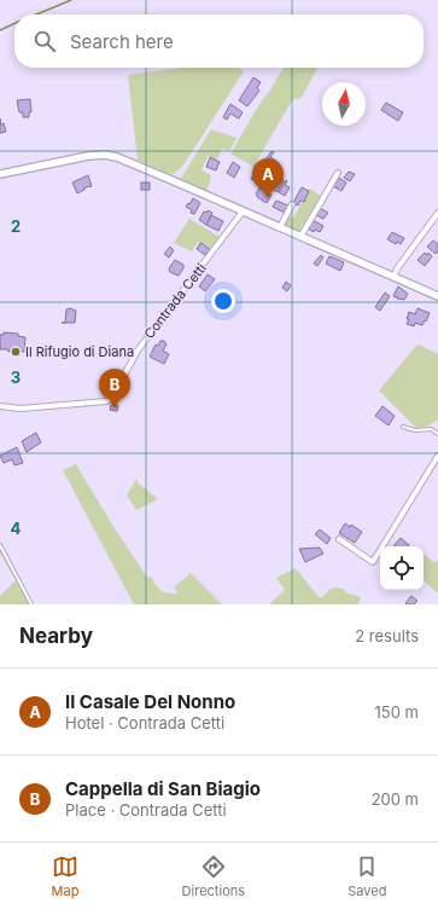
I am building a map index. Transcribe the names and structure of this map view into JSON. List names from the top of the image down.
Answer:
{
  "streets": {
    "street": ["Contrada Cetti"]
  },
  "places": ["Il Rifugio di Diana"],
  "north": "top",
  "page": {
    "search": "Search here",
    "pins": ["A", "B"],
    "heading": ["Nearby", "2 results"],
    "list": [
      {
        "mark": "A",
        "name": "Il Casale Del Nonno",
        "note": "Hotel · Contrada Cetti",
        "value": "150 m"
      },
      {
        "mark": "B",
        "name": "Cappella di San Biagio",
        "note": "Place · Contrada Cetti",
        "value": "200 m"
      }
    ],
    "nav": ["Map", "Directions", "Saved"]
  },
  "grid": {
    "rows": ["2", "3", "4"]
  }
}
